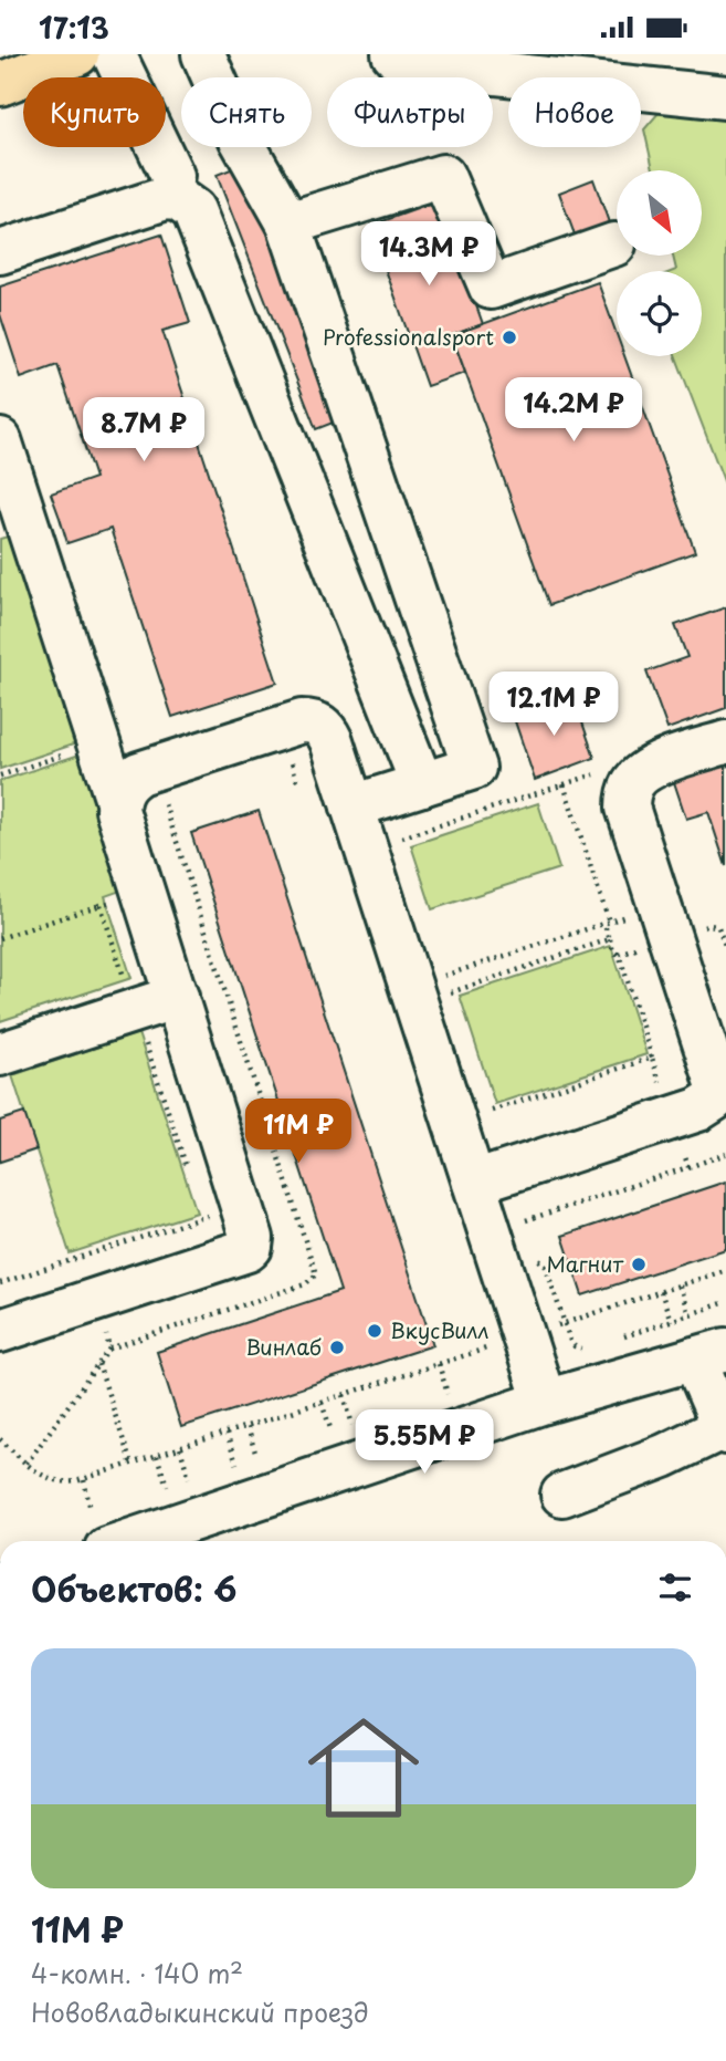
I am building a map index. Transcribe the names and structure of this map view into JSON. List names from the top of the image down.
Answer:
{
  "places": [
    "Professionalsport",
    "Магнит",
    "ВкусВилл",
    "Винлаб"
  ],
  "north": "bottom right",
  "page": {
    "status": "17:13",
    "chip": [
      "Купить",
      "Снять",
      "Фильтры",
      "Новое"
    ],
    "price": [
      "14.3M ₽",
      "14.2M ₽",
      "8.7M ₽",
      "12.1M ₽",
      "11M ₽",
      "5.55M ₽"
    ],
    "heading": "Объектов: 6",
    "list": [
      {
        "name": "11M ₽",
        "note": "4-комн. · 140 m² · Нововладыкинский проезд"
      }
    ]
  }
}
